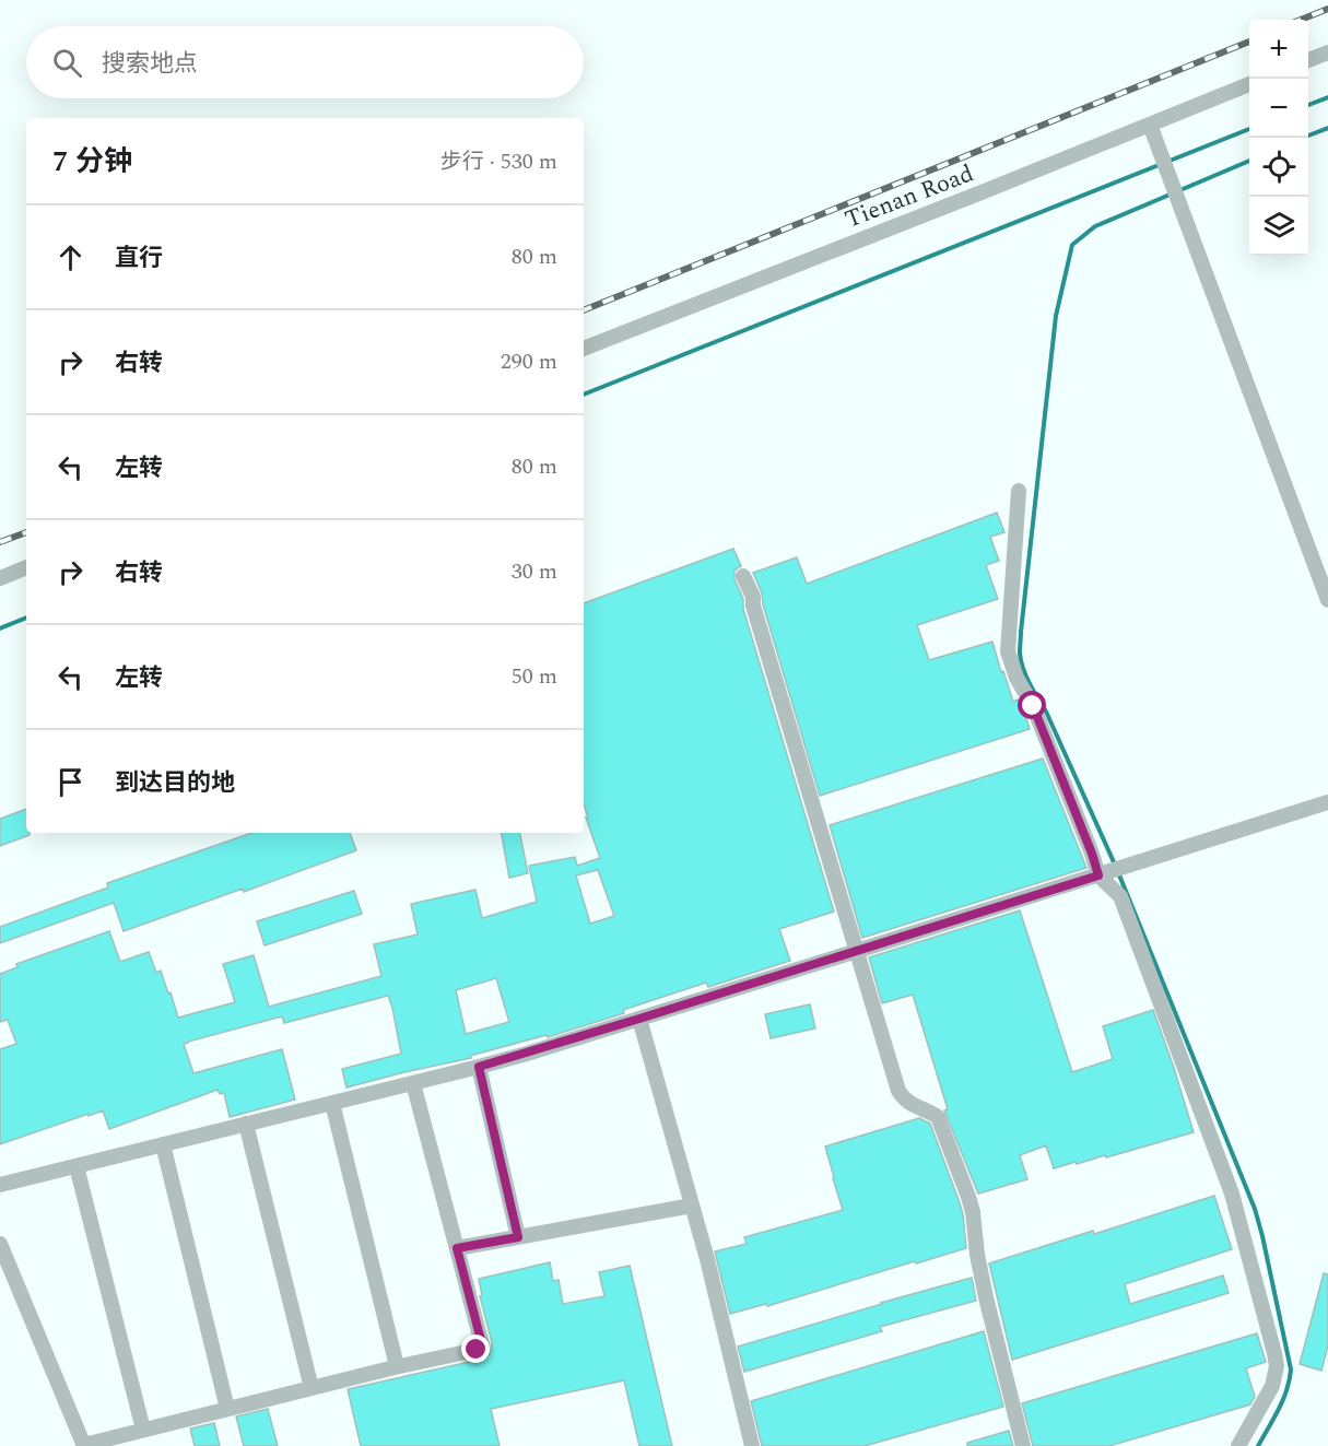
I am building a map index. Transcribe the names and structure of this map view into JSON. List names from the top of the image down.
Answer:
{
  "streets": {
    "street": ["Tienan Road"]
  },
  "page": {
    "map_buttons": ["+", "−"],
    "search": "搜索地点",
    "heading": ["7 分钟", "步行 · 530 m"],
    "list": [
      ["直行", "80 m"],
      ["右转", "290 m"],
      ["左转", "80 m"],
      ["右转", "30 m"],
      ["左转", "50 m"],
      "到达目的地"
    ]
  }
}
